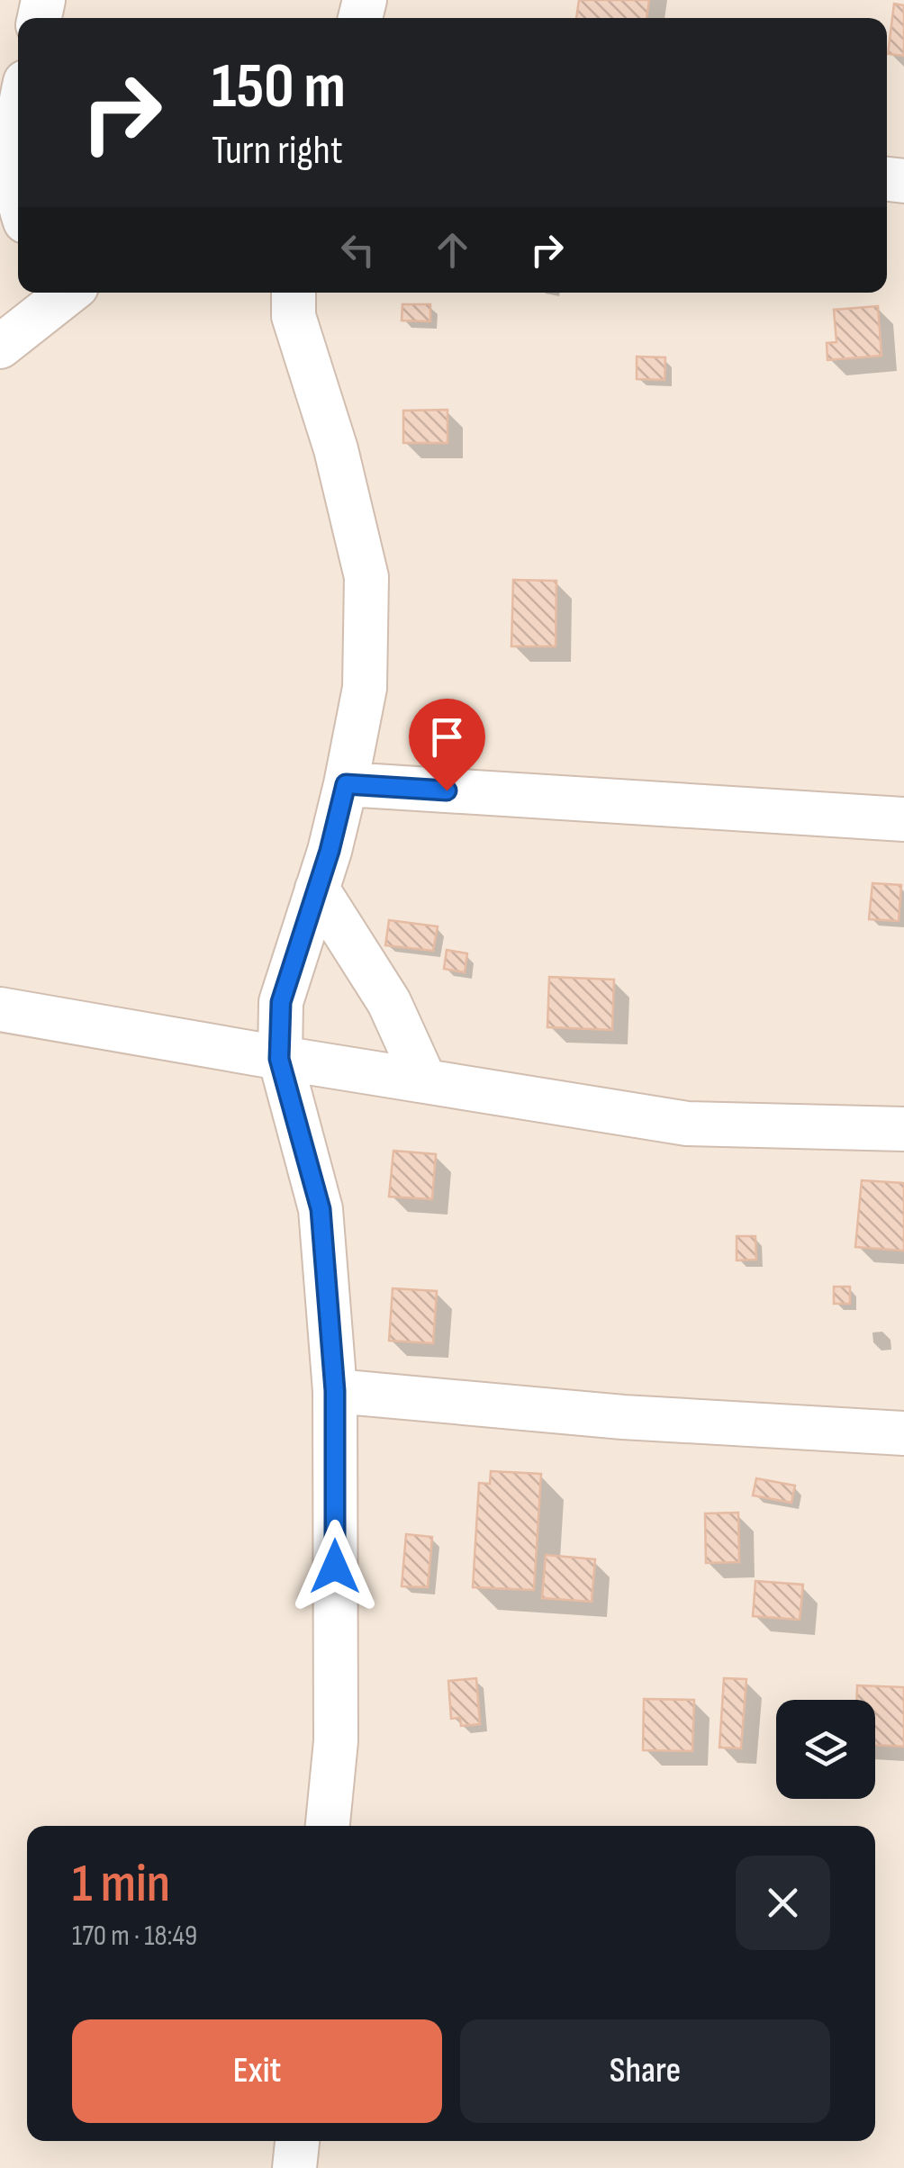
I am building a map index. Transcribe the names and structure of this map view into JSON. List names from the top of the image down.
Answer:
{
  "page": {
    "turn": ["150 m", "Turn right"],
    "heading": ["1 min", "170 m · 18:49"],
    "buttons": ["Exit", "Share"]
  }
}
